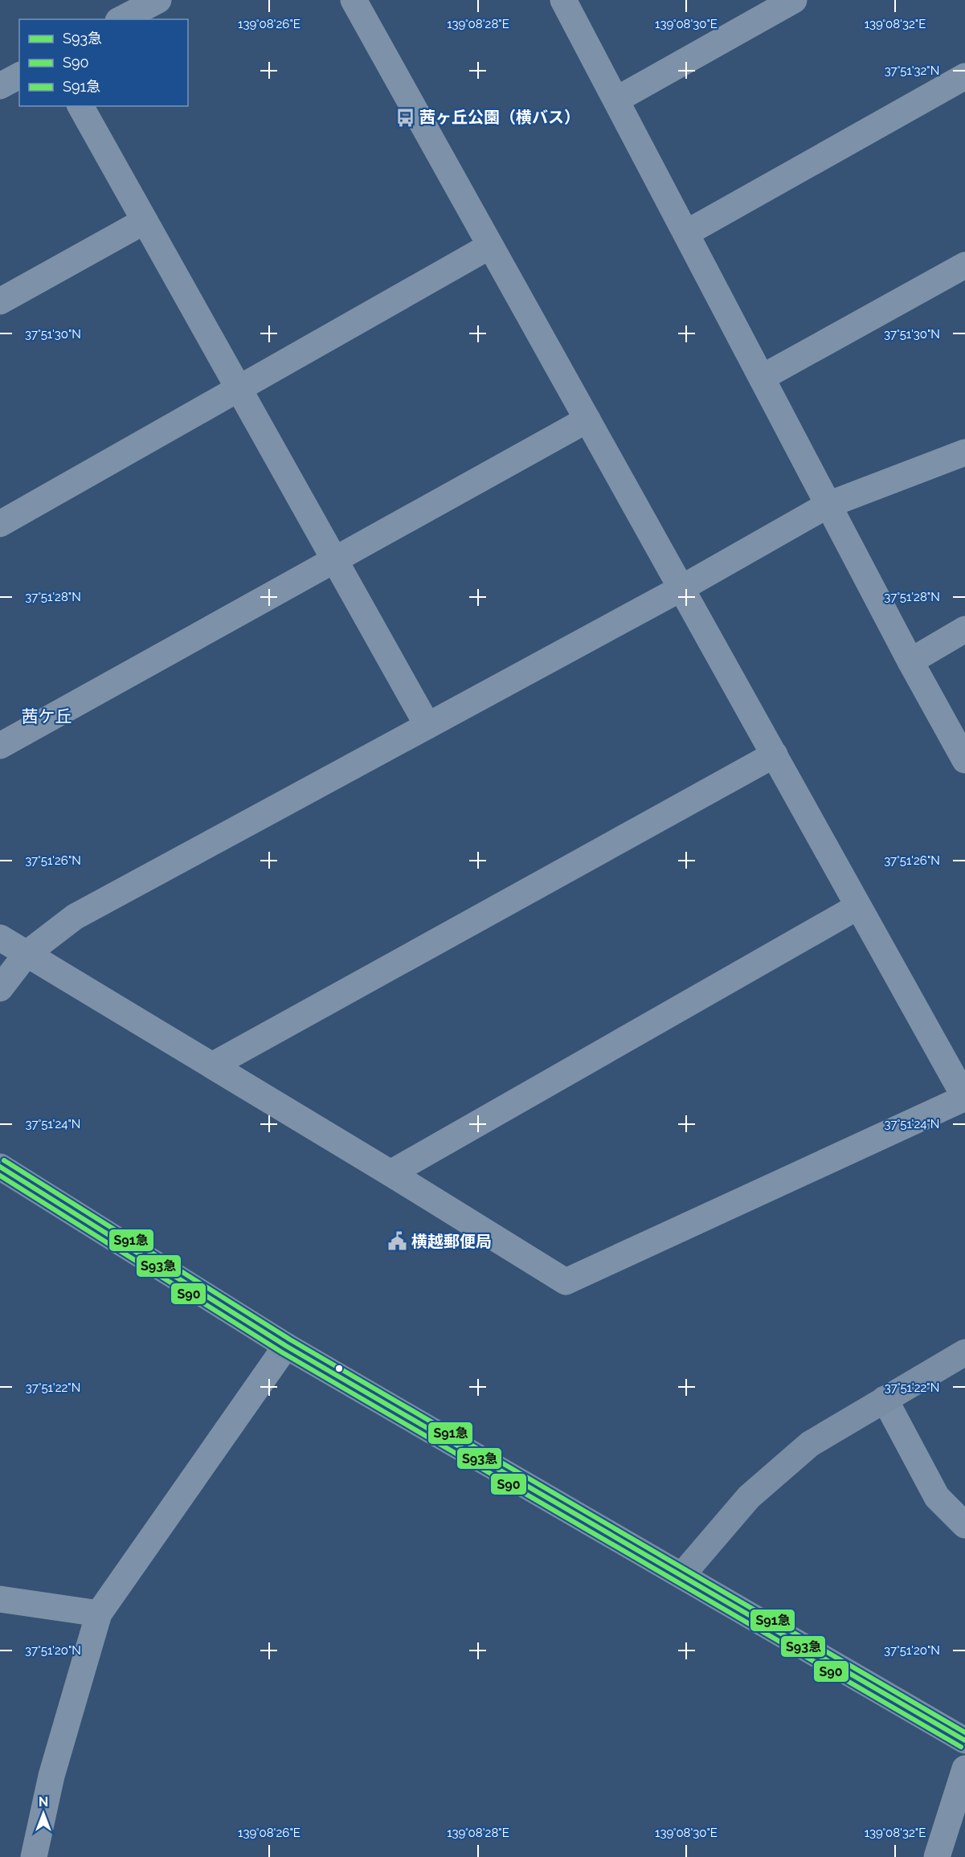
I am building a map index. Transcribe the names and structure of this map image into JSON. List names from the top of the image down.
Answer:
{
  "districts": ["茜ケ丘"],
  "places": {
    "bus stop": ["茜ヶ丘公園（横バス）"],
    "public building": ["横越郵便局"]
  },
  "lines": ["transit line S91急", "transit line S93急", "transit line S90"],
  "legend": ["S93急", "S90", "S91急"],
  "north": "top",
  "coordinates": [
    "139°08'26\"E",
    "139°08'28\"E",
    "139°08'30\"E",
    "139°08'32\"E",
    "37°51'32\"N",
    "37°51'30\"N",
    "37°51'28\"N",
    "37°51'26\"N",
    "37°51'24\"N",
    "37°51'22\"N",
    "37°51'20\"N"
  ]
}
